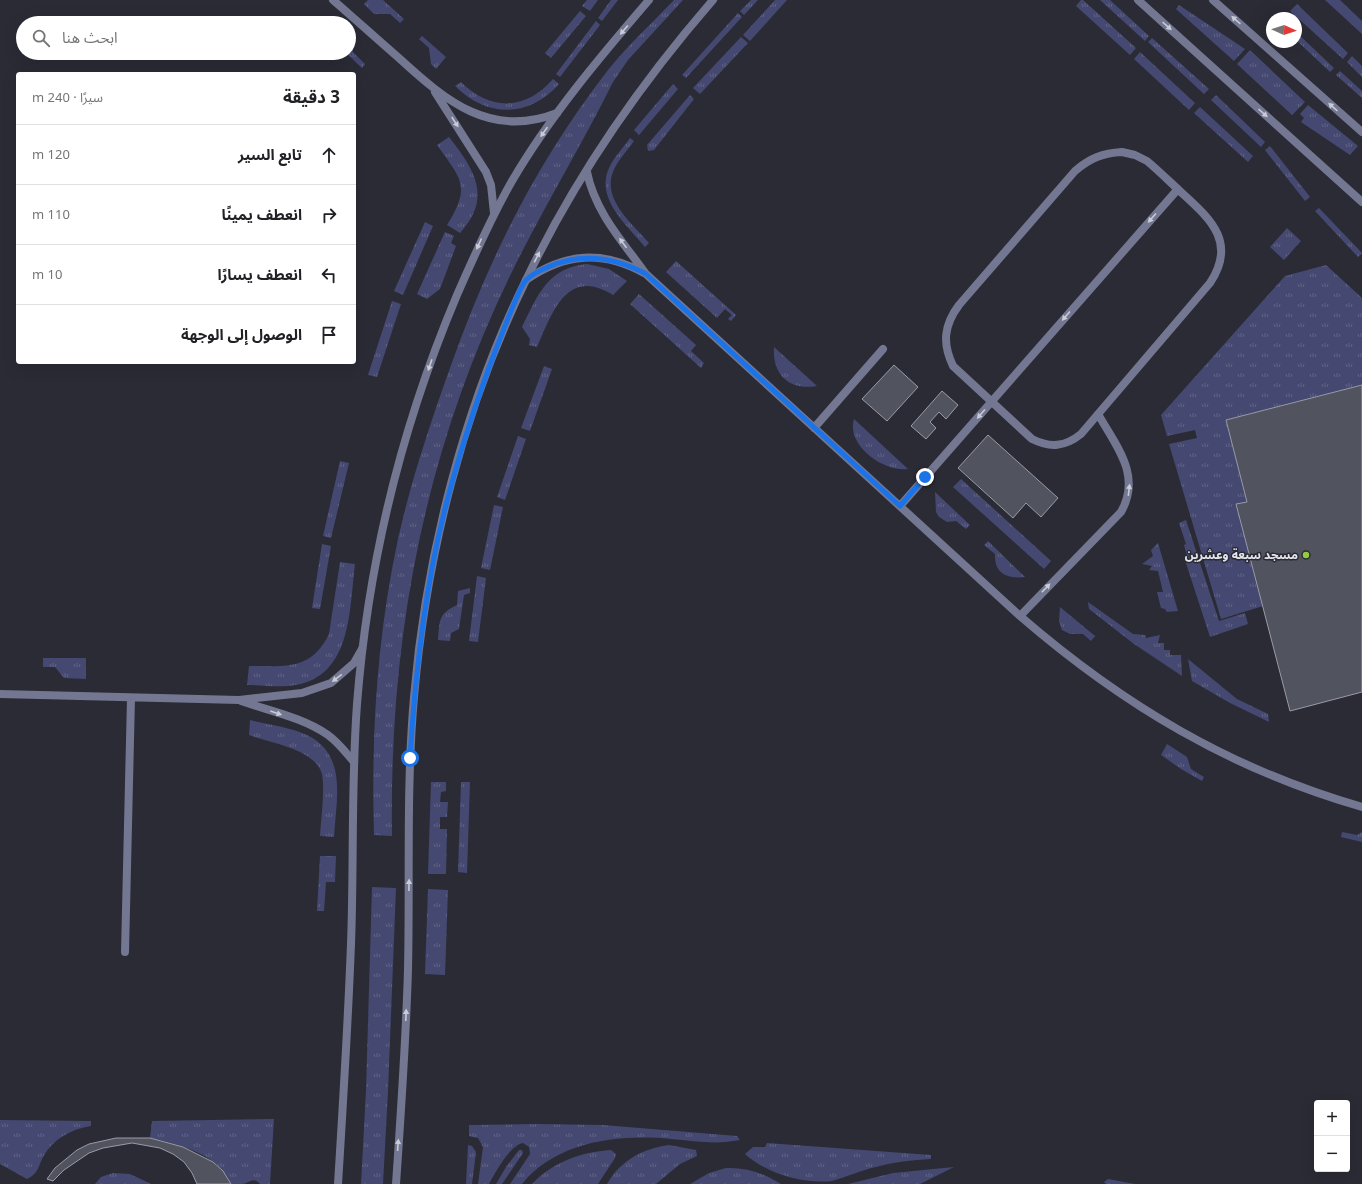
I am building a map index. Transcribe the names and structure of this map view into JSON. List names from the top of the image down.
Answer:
{
  "places": ["مسجد سبعة وعشرين"],
  "north": "right",
  "page": {
    "search": "ابحث هنا",
    "heading": ["3 دقيقة", "سيرًا · 240 m"],
    "list": [
      ["تابع السير", "120 m"],
      ["انعطف يمينًا", "110 m"],
      ["انعطف يسارًا", "10 m"],
      "الوصول إلى الوجهة"
    ],
    "map_buttons": ["+", "−"]
  }
}
